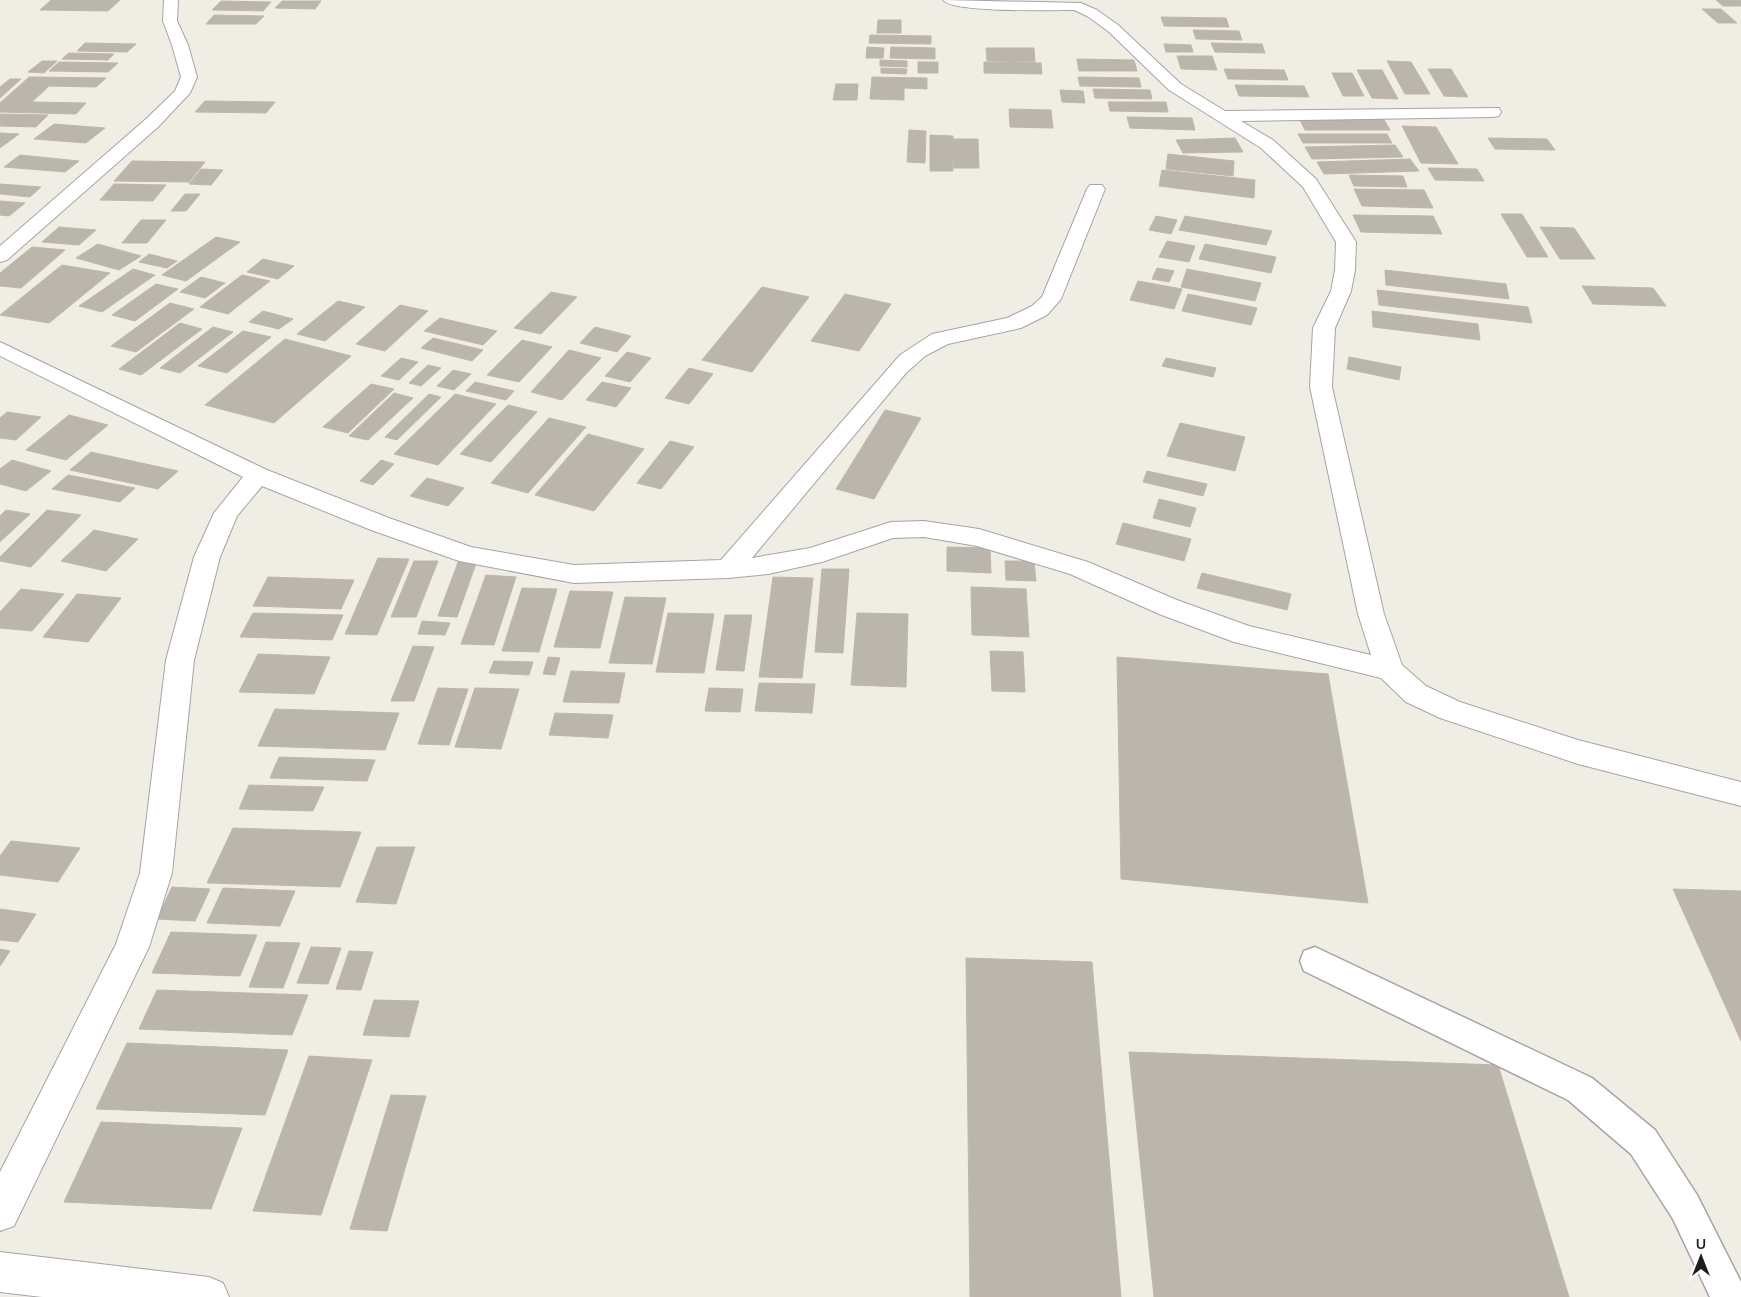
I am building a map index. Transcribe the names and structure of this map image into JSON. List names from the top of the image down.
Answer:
{
  "north": "top"
}
